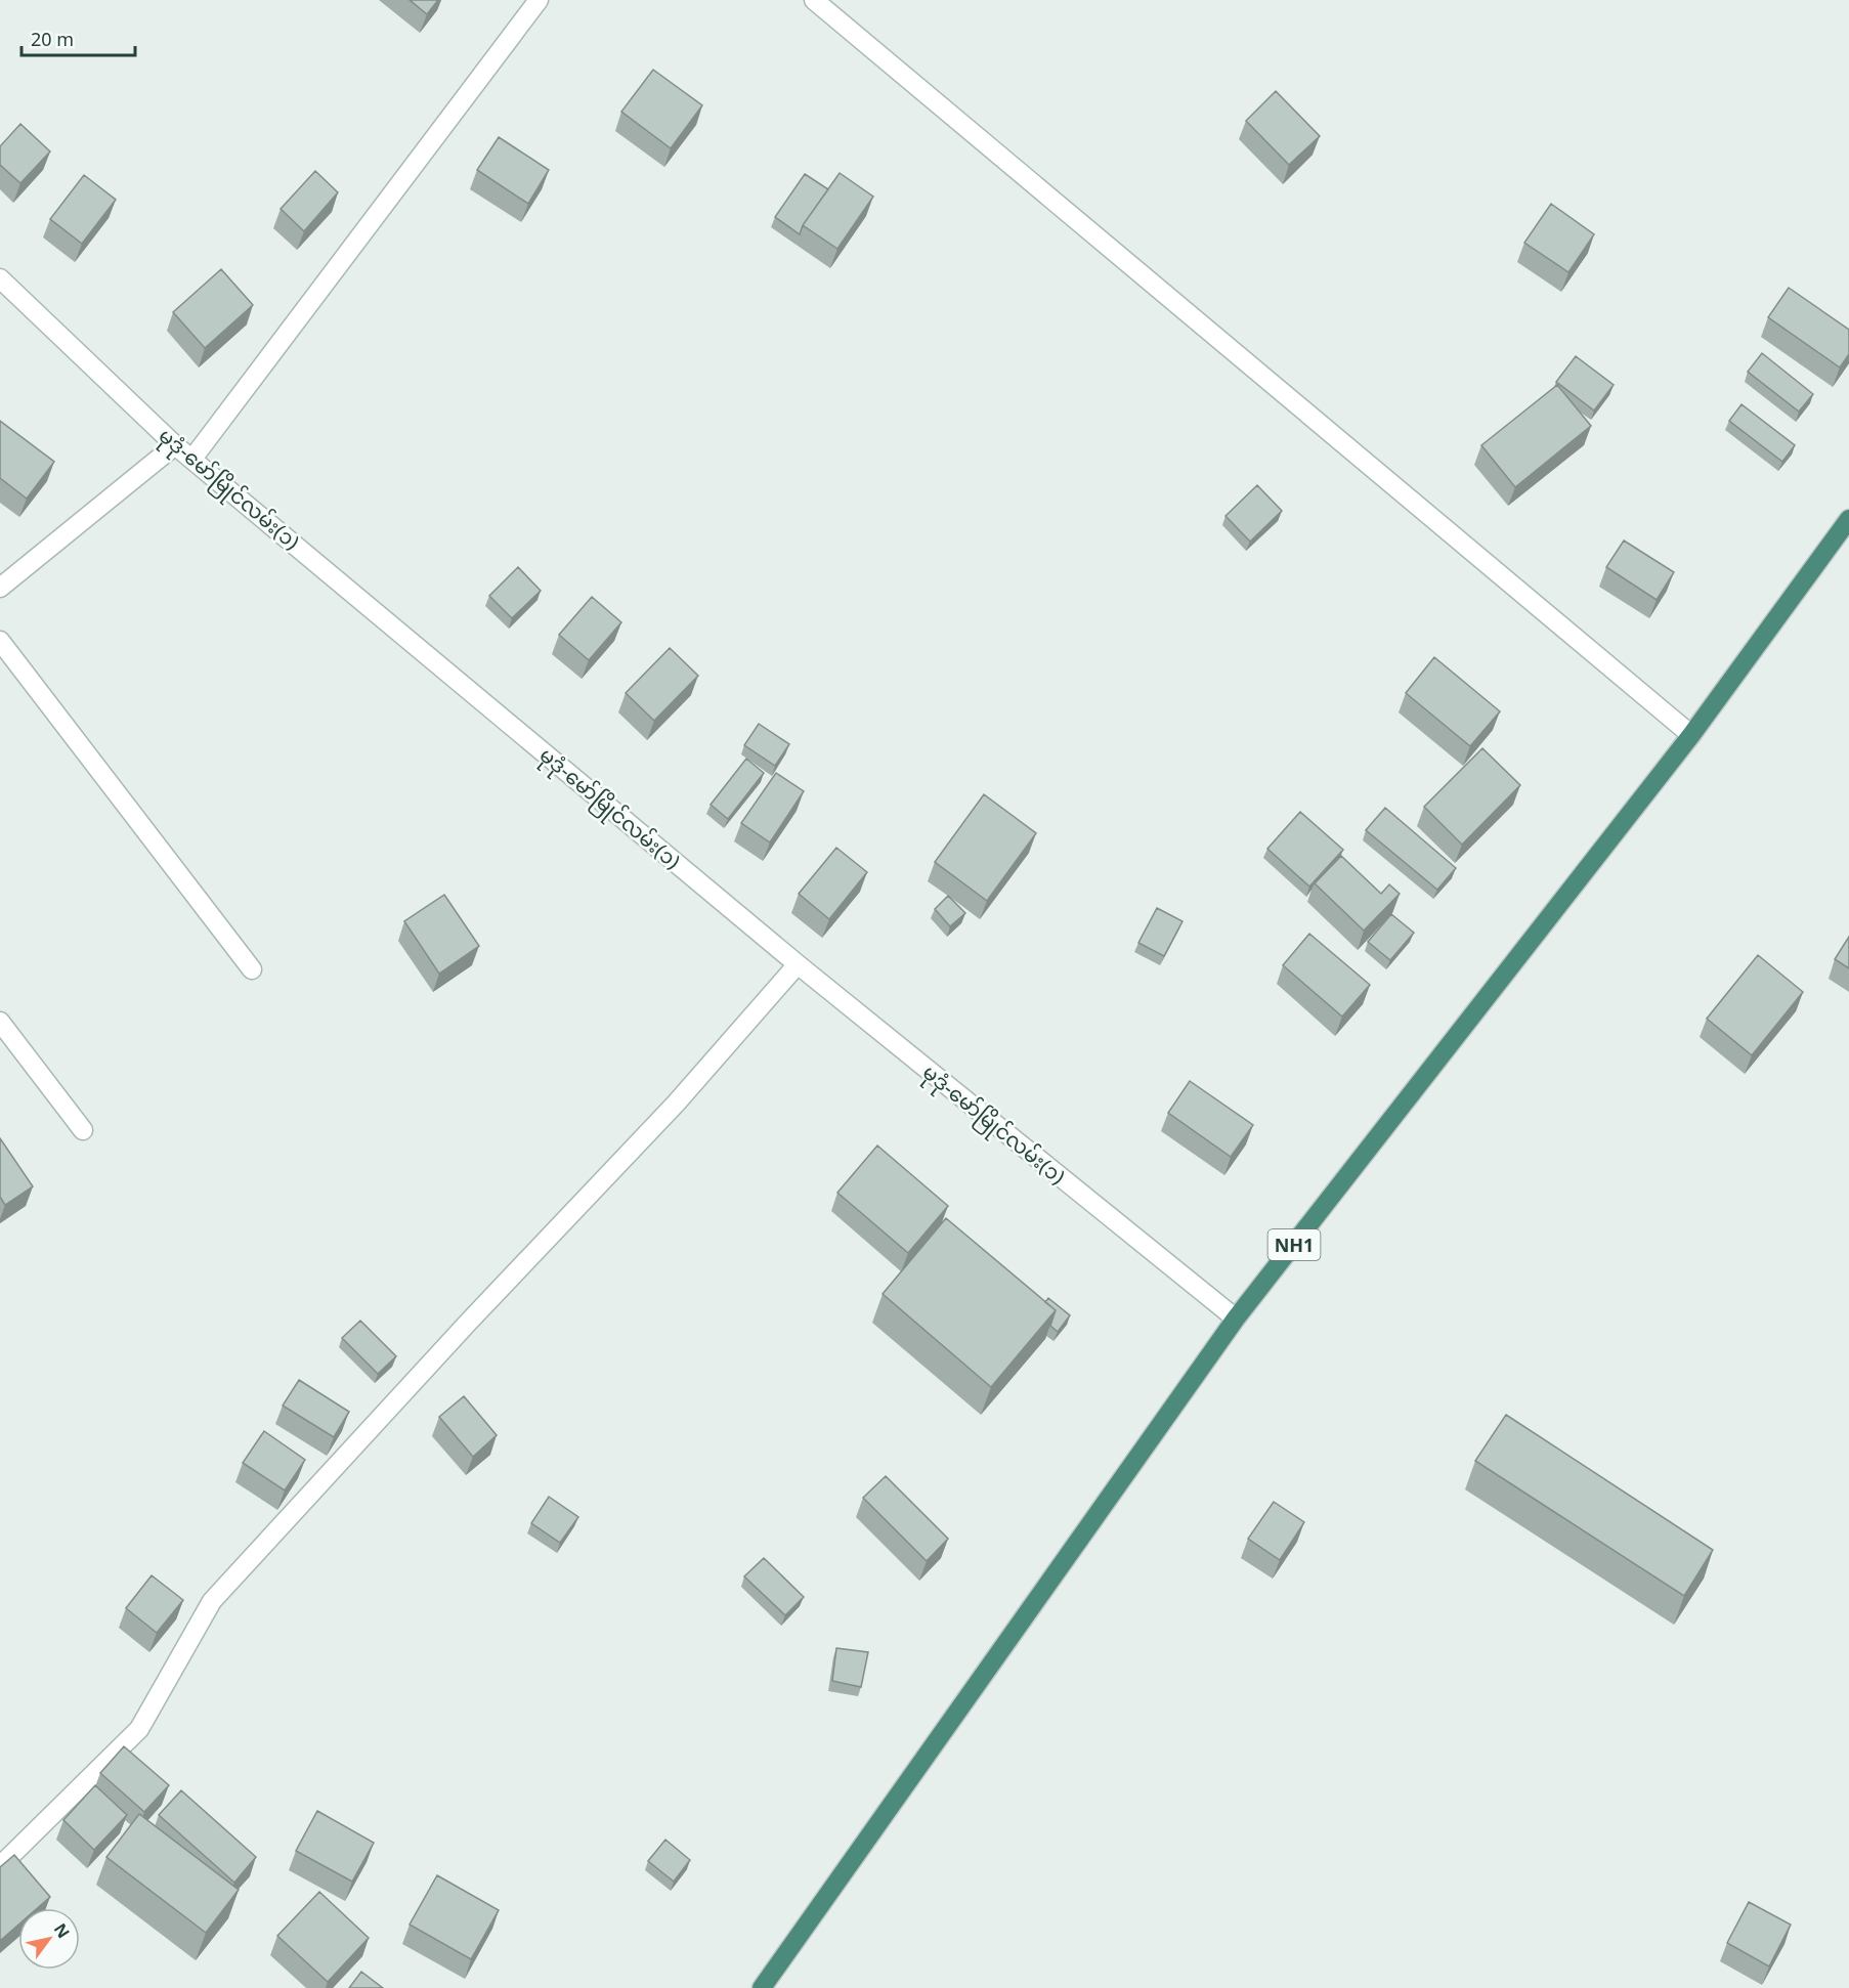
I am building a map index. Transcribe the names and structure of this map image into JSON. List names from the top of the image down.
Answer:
{
  "streets": {
    "highway": ["NH1"],
    "street": ["မုဒုံ-မော်မြိုင်လမ်း(၁)"]
  },
  "crossings": [
    ["မုဒုံ-မော်မြိုင်လမ်း(၁)", "NH1"]
  ],
  "scale_bar": "20 m",
  "north": "top right"
}
